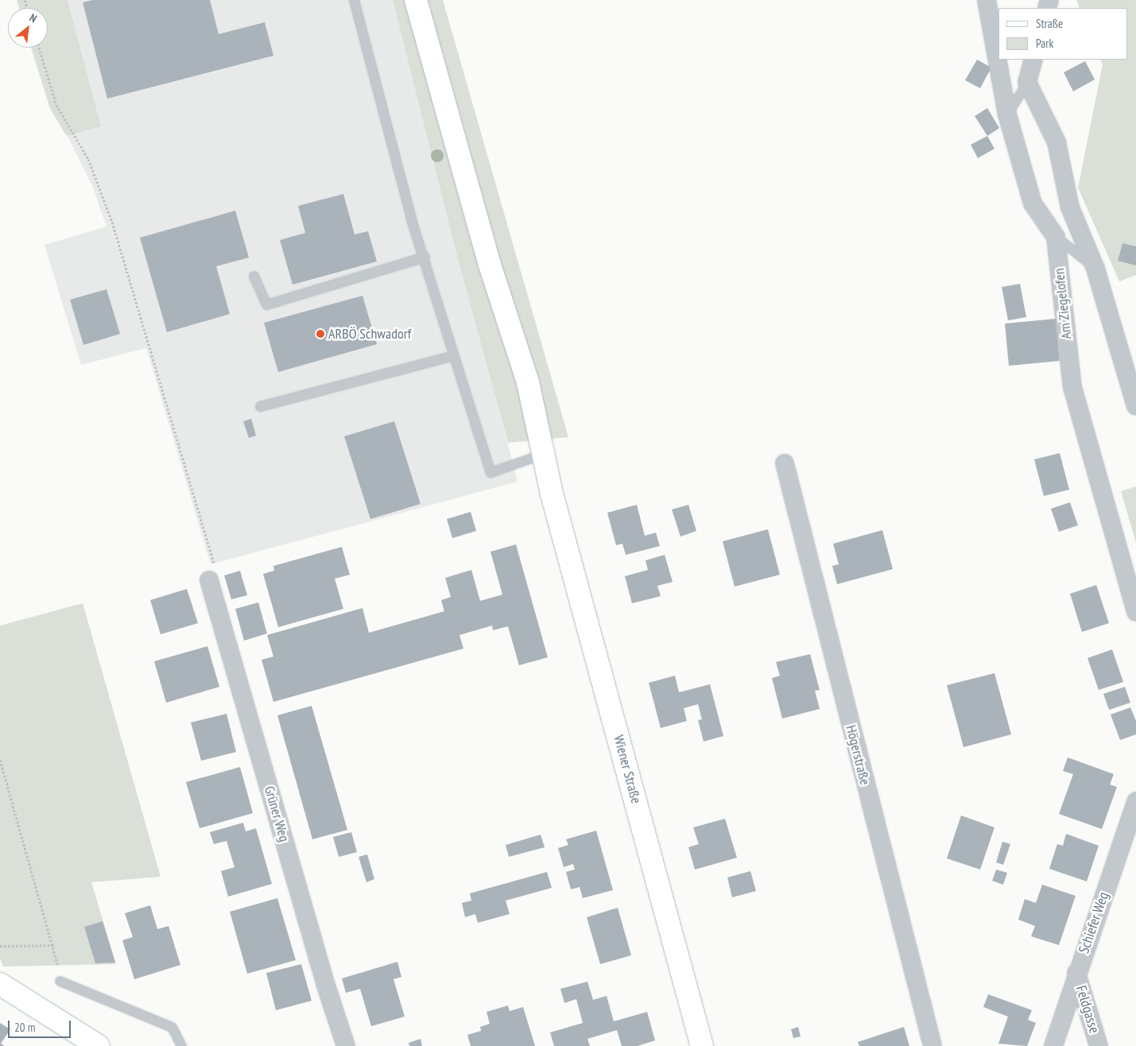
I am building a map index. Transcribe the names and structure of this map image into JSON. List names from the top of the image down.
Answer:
{
  "streets": {
    "main road": ["Wiener Straße"],
    "street": [
      "Am Ziegelofen",
      "Högerstraße",
      "Grüner Weg",
      "Schiefer Weg",
      "Feldgasse"
    ]
  },
  "crossings": [
    ["Schiefer Weg", "Feldgasse"]
  ],
  "places": ["ARBÖ Schwadorf"],
  "legend": ["Straße", "Park"],
  "scale_bar": "20 m",
  "north": "top right"
}
